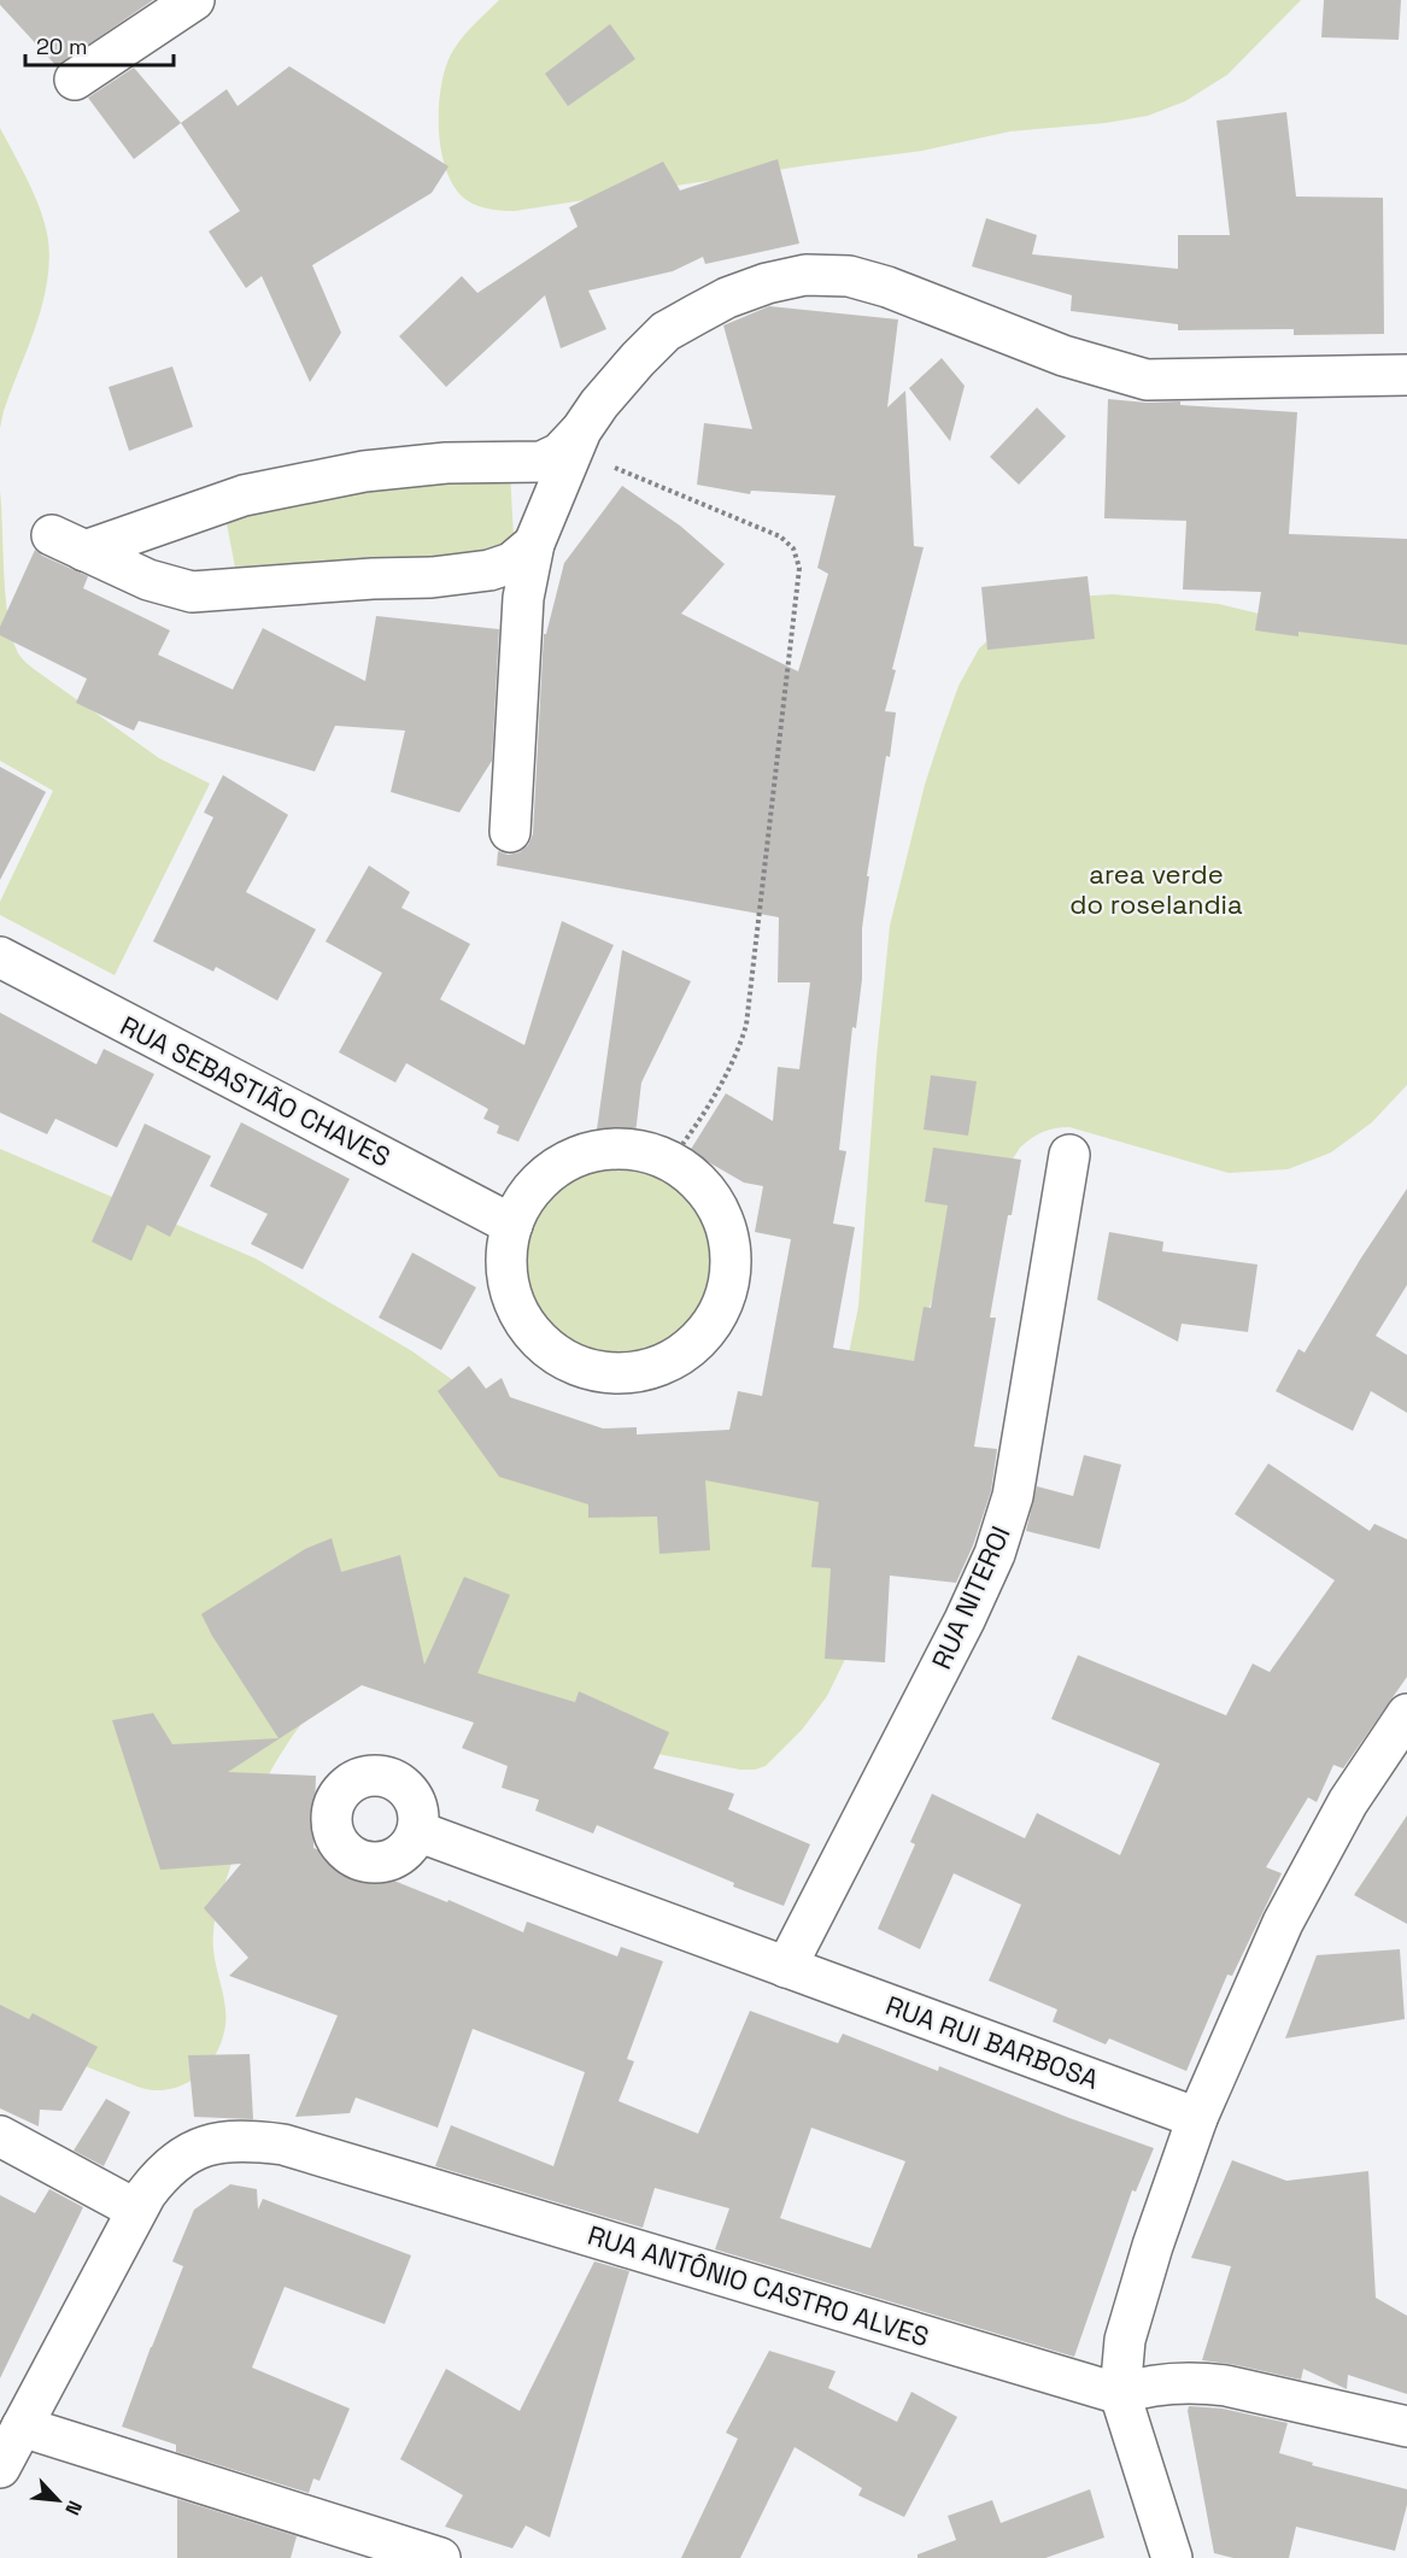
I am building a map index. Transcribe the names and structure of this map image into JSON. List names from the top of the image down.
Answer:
{
  "streets": {
    "street": [
      "RUA SEBASTIÃO CHAVES",
      "RUA NITEROI",
      "RUA RUI BARBOSA",
      "RUA ANTÔNIO CASTRO ALVES"
    ]
  },
  "crossings": [
    ["RUA NITEROI", "RUA RUI BARBOSA"]
  ],
  "parks": ["area verde do roselandia"],
  "scale_bar": "20 m",
  "north": "bottom right"
}
